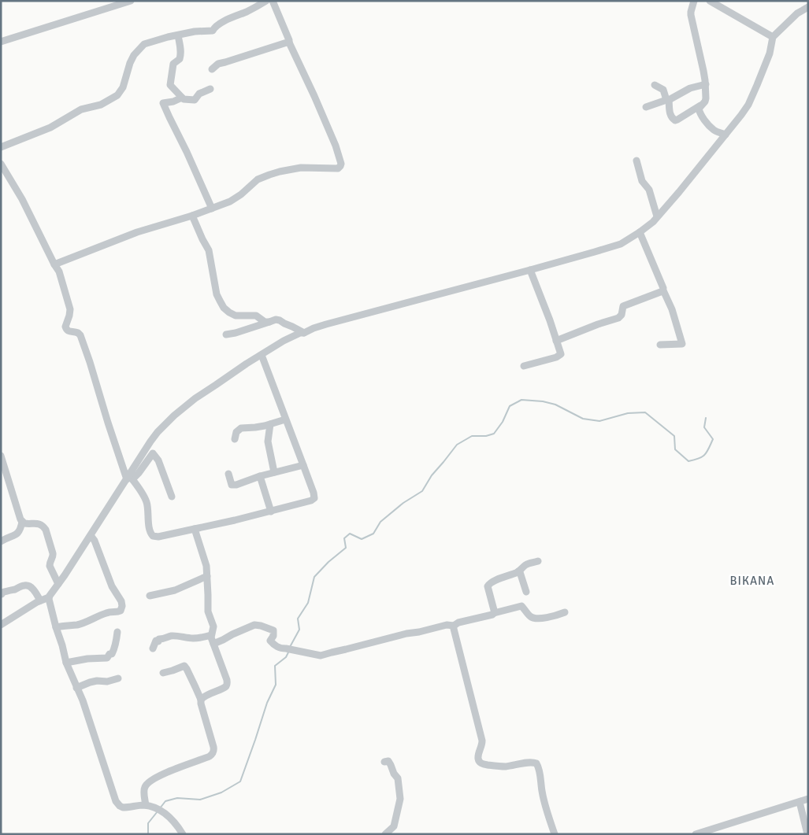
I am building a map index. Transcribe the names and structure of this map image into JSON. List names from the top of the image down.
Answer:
{
  "districts": ["BIKANA"]
}
